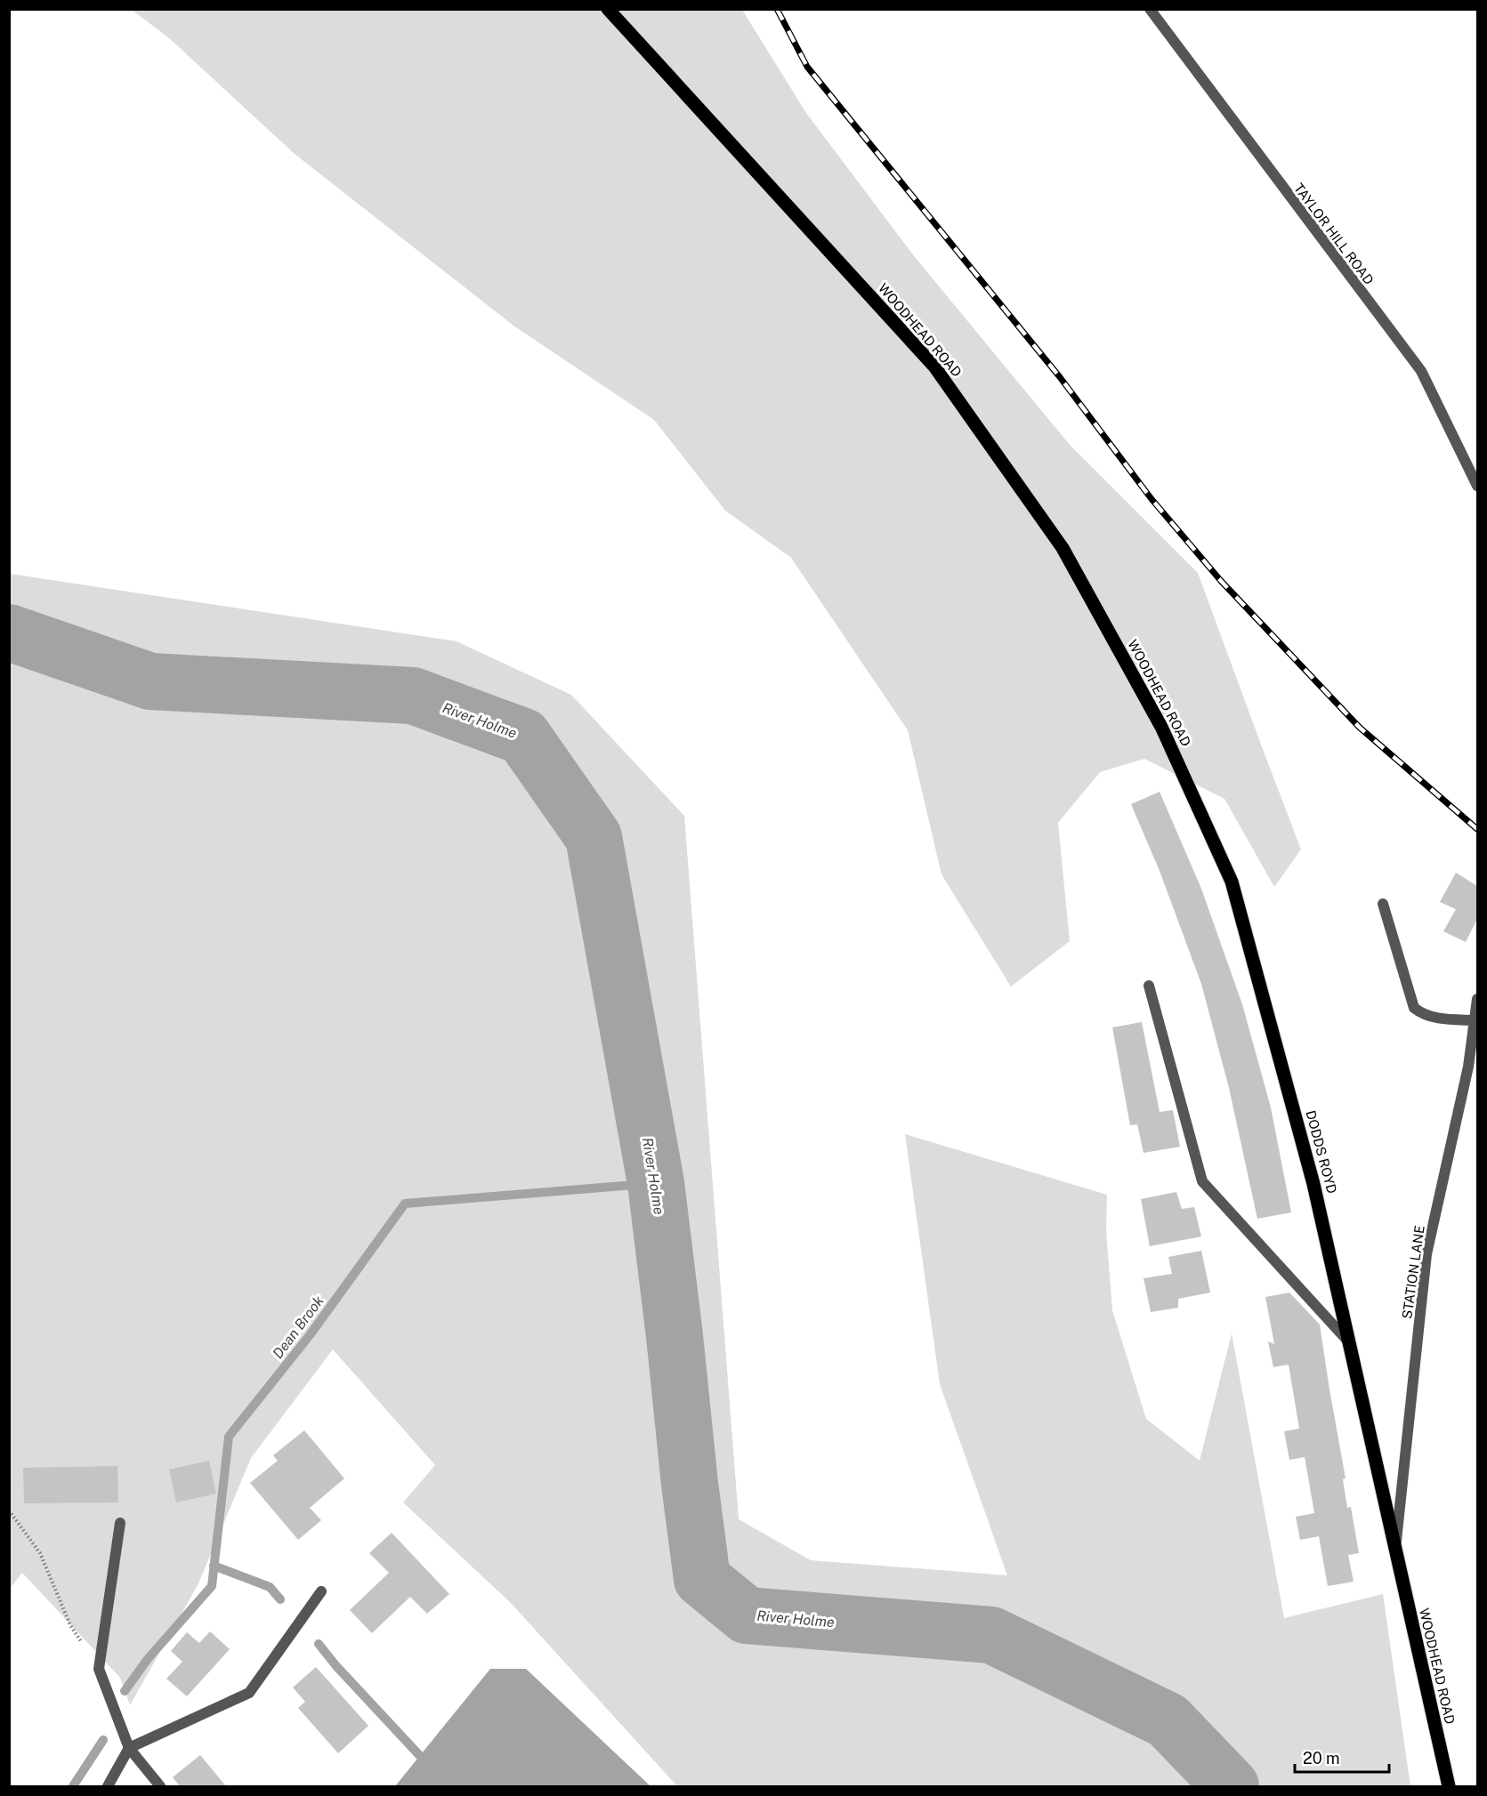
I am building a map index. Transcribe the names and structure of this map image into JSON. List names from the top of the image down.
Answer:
{
  "streets": {
    "main road": ["WOODHEAD ROAD", "DODDS ROYD"],
    "street": ["TAYLOR HILL ROAD", "STATION LANE"]
  },
  "crossings": [
    ["WOODHEAD ROAD", "DODDS ROYD"],
    ["WOODHEAD ROAD", "STATION LANE"],
    ["DODDS ROYD", "STATION LANE"]
  ],
  "water": ["River Holme", "Dean Brook"],
  "scale_bar": "20 m"
}
